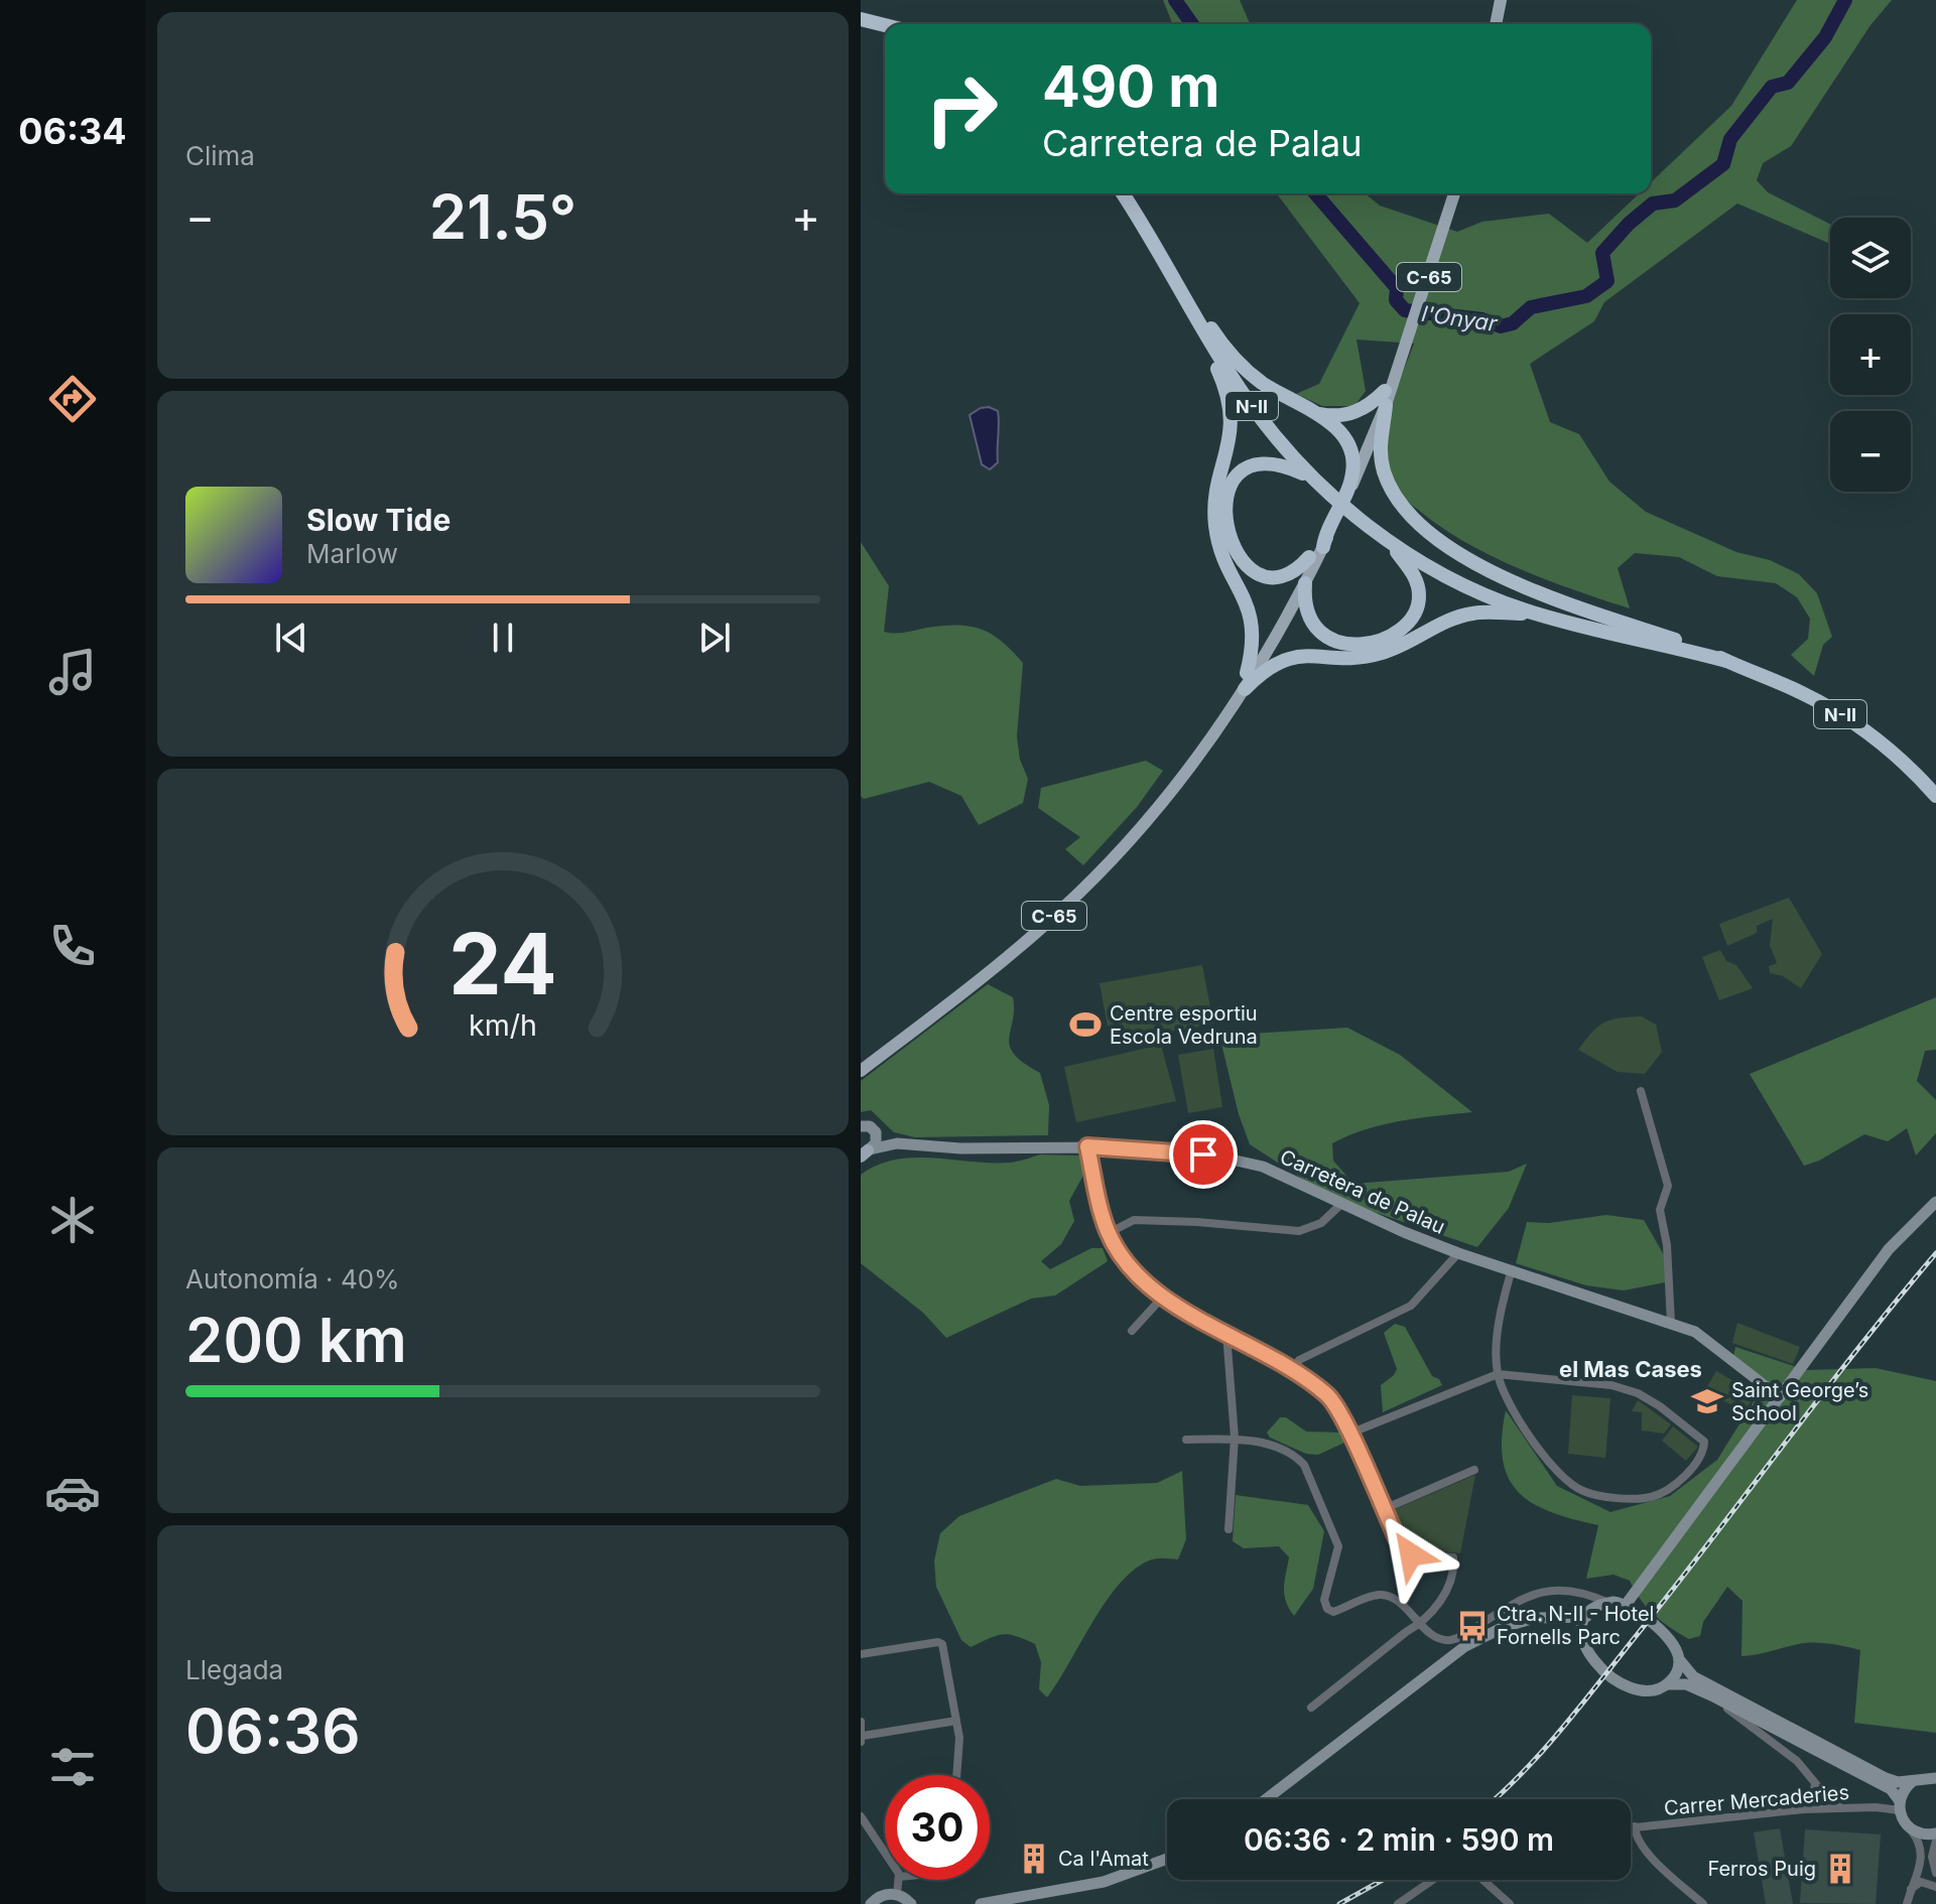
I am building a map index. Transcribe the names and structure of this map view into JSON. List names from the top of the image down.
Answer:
{
  "streets": {
    "highway": ["N-II"],
    "main road": ["C-65", "Carretera de Palau"],
    "street": ["Carrer Mercaderies"]
  },
  "districts": ["el Mas Cases"],
  "water": ["l'Onyar"],
  "places": {
    "sports": ["Centre esportiu Escola Vedruna"],
    "school or university": ["Saint George’s School"],
    "bus stop": ["Ctra. N-II - Hotel Fornells Parc"],
    "building": ["Ca l'Amat", "Ferros Puig"]
  },
  "page": {
    "tabs": "06:34",
    "tile": [
      "Clima",
      ["Autonomía · 40%", "200 km"],
      ["Llegada", "06:36"]
    ],
    "turn": ["490 m", "Carretera de Palau"],
    "heat": ["−", "21.5°", "+"],
    "map_buttons": ["+", "−"],
    "song": ["Slow Tide", "Marlow"],
    "limit": "30",
    "trip": "06:36 · 2 min · 590 m",
    "gauge": ["24", "km/h"]
  }
}
